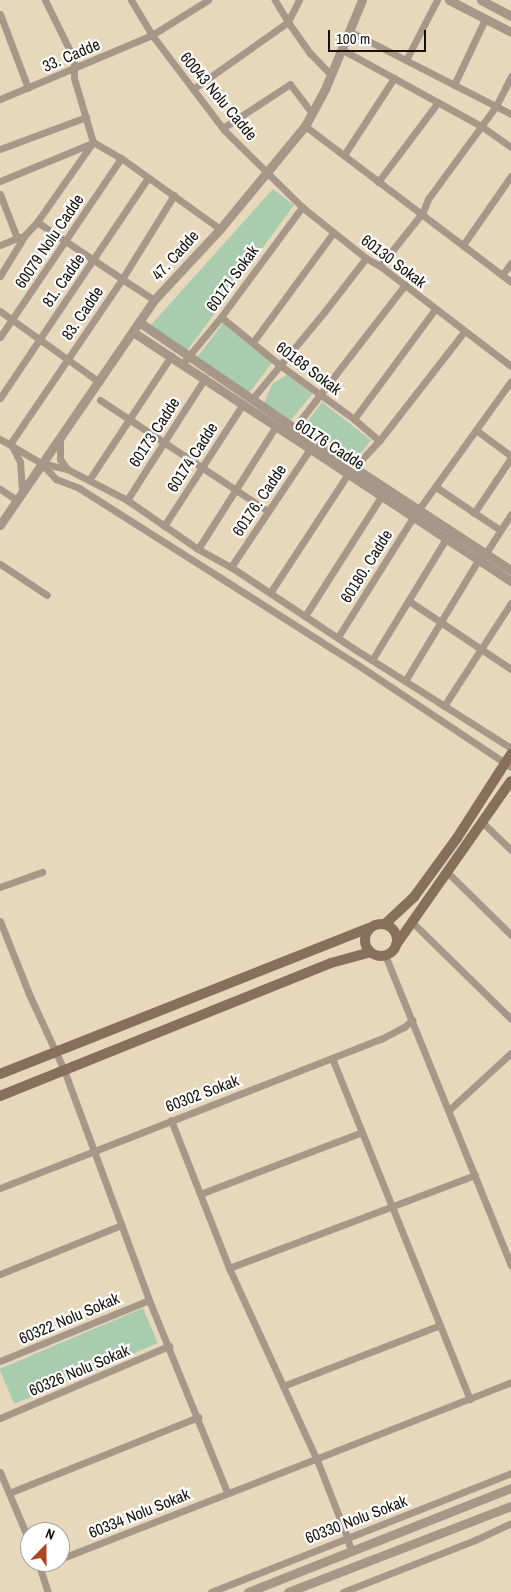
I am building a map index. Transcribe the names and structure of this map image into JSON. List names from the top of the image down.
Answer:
{
  "streets": {
    "street": [
      "33. Cadde",
      "60043 Nolu Cadde",
      "60079 Nolu Cadde",
      "47. Cadde",
      "60130 Sokak",
      "60171 Sokak",
      "81. Cadde",
      "83. Cadde",
      "60168 Sokak",
      "60173 Cadde",
      "60176 Cadde",
      "60174 Cadde",
      "60176. Cadde",
      "60180. Cadde",
      "60302 Sokak",
      "60322 Nolu Sokak",
      "60326 Nolu Sokak",
      "60334 Nolu Sokak",
      "60330 Nolu Sokak"
    ]
  },
  "crossings": [
    ["33. Cadde", "60043 Nolu Cadde"],
    ["60043 Nolu Cadde", "47. Cadde"],
    ["60043 Nolu Cadde", "60130 Sokak"],
    ["47. Cadde", "60130 Sokak"],
    ["47. Cadde", "60176 Cadde"],
    ["60130 Sokak", "60171 Sokak"],
    ["60171 Sokak", "60168 Sokak"],
    ["60171 Sokak", "60176 Cadde"],
    ["60173 Cadde", "60176 Cadde"],
    ["60176 Cadde", "60174 Cadde"],
    ["60176 Cadde", "60176. Cadde"],
    ["60176 Cadde", "60180. Cadde"]
  ],
  "scale_bar": "100 m",
  "north": "top"
}
